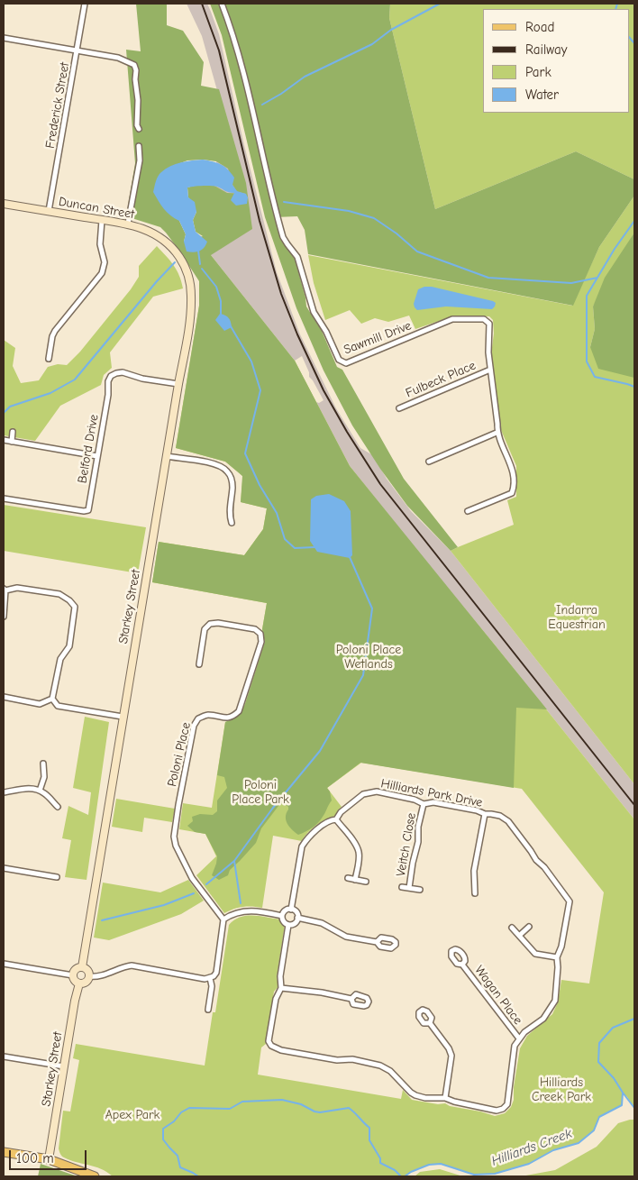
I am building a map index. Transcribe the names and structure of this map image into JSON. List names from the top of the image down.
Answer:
{
  "streets": {
    "street": [
      "Frederick Street",
      "Duncan Street",
      "Sawmill Drive",
      "Fulbeck Place",
      "Belford Drive",
      "Starkey Street",
      "Poloni Place",
      "Hilliards Park Drive",
      "Veitch Close",
      "Wagan Place"
    ]
  },
  "crossings": [
    ["Frederick Street", "Duncan Street"],
    ["Duncan Street", "Starkey Street"],
    ["Sawmill Drive", "Fulbeck Place"],
    ["Belford Drive", "Starkey Street"],
    ["Hilliards Park Drive", "Veitch Close"],
    ["Hilliards Park Drive", "Wagan Place"]
  ],
  "water": ["Hilliards Creek"],
  "parks": [
    "Indarra Equestrian",
    "Poloni Place Wetlands",
    "Poloni Place Park",
    "Hilliards Creek Park",
    "Apex Park"
  ],
  "legend": [
    "Road",
    "Railway",
    "Park",
    "Water"
  ],
  "scale_bar": "100 m"
}
